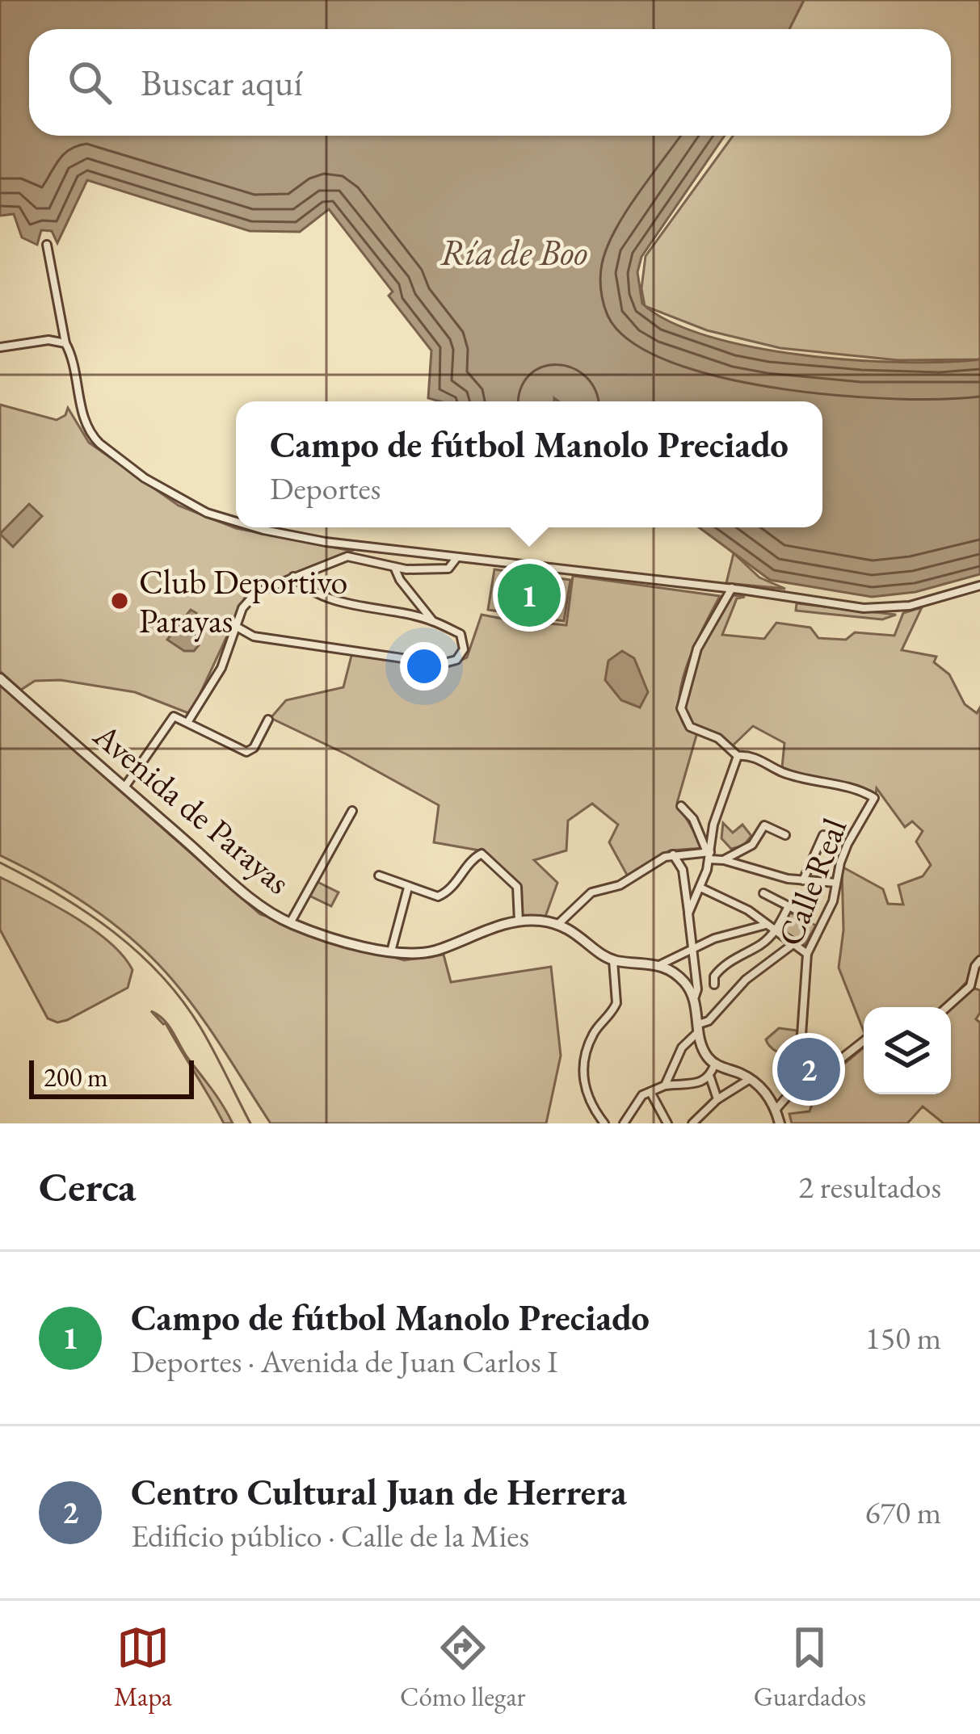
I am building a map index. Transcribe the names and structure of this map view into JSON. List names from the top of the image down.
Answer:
{
  "streets": {
    "street": ["Avenida de Parayas", "Calle Real"]
  },
  "water": ["Ría de Boo"],
  "places": ["Club Deportivo Parayas"],
  "scale_bar": "200 m",
  "page": {
    "search": "Buscar aquí",
    "popup": ["Campo de fútbol Manolo Preciado", "Deportes"],
    "pins": ["1", "2"],
    "scale": "200 m",
    "heading": ["Cerca", "2 resultados"],
    "list": [
      {
        "mark": "1",
        "name": "Campo de fútbol Manolo Preciado",
        "note": "Deportes · Avenida de Juan Carlos I",
        "value": "150 m"
      },
      {
        "mark": "2",
        "name": "Centro Cultural Juan de Herrera",
        "note": "Edificio público · Calle de la Mies",
        "value": "670 m"
      }
    ],
    "nav": ["Mapa", "Cómo llegar", "Guardados"]
  }
}
